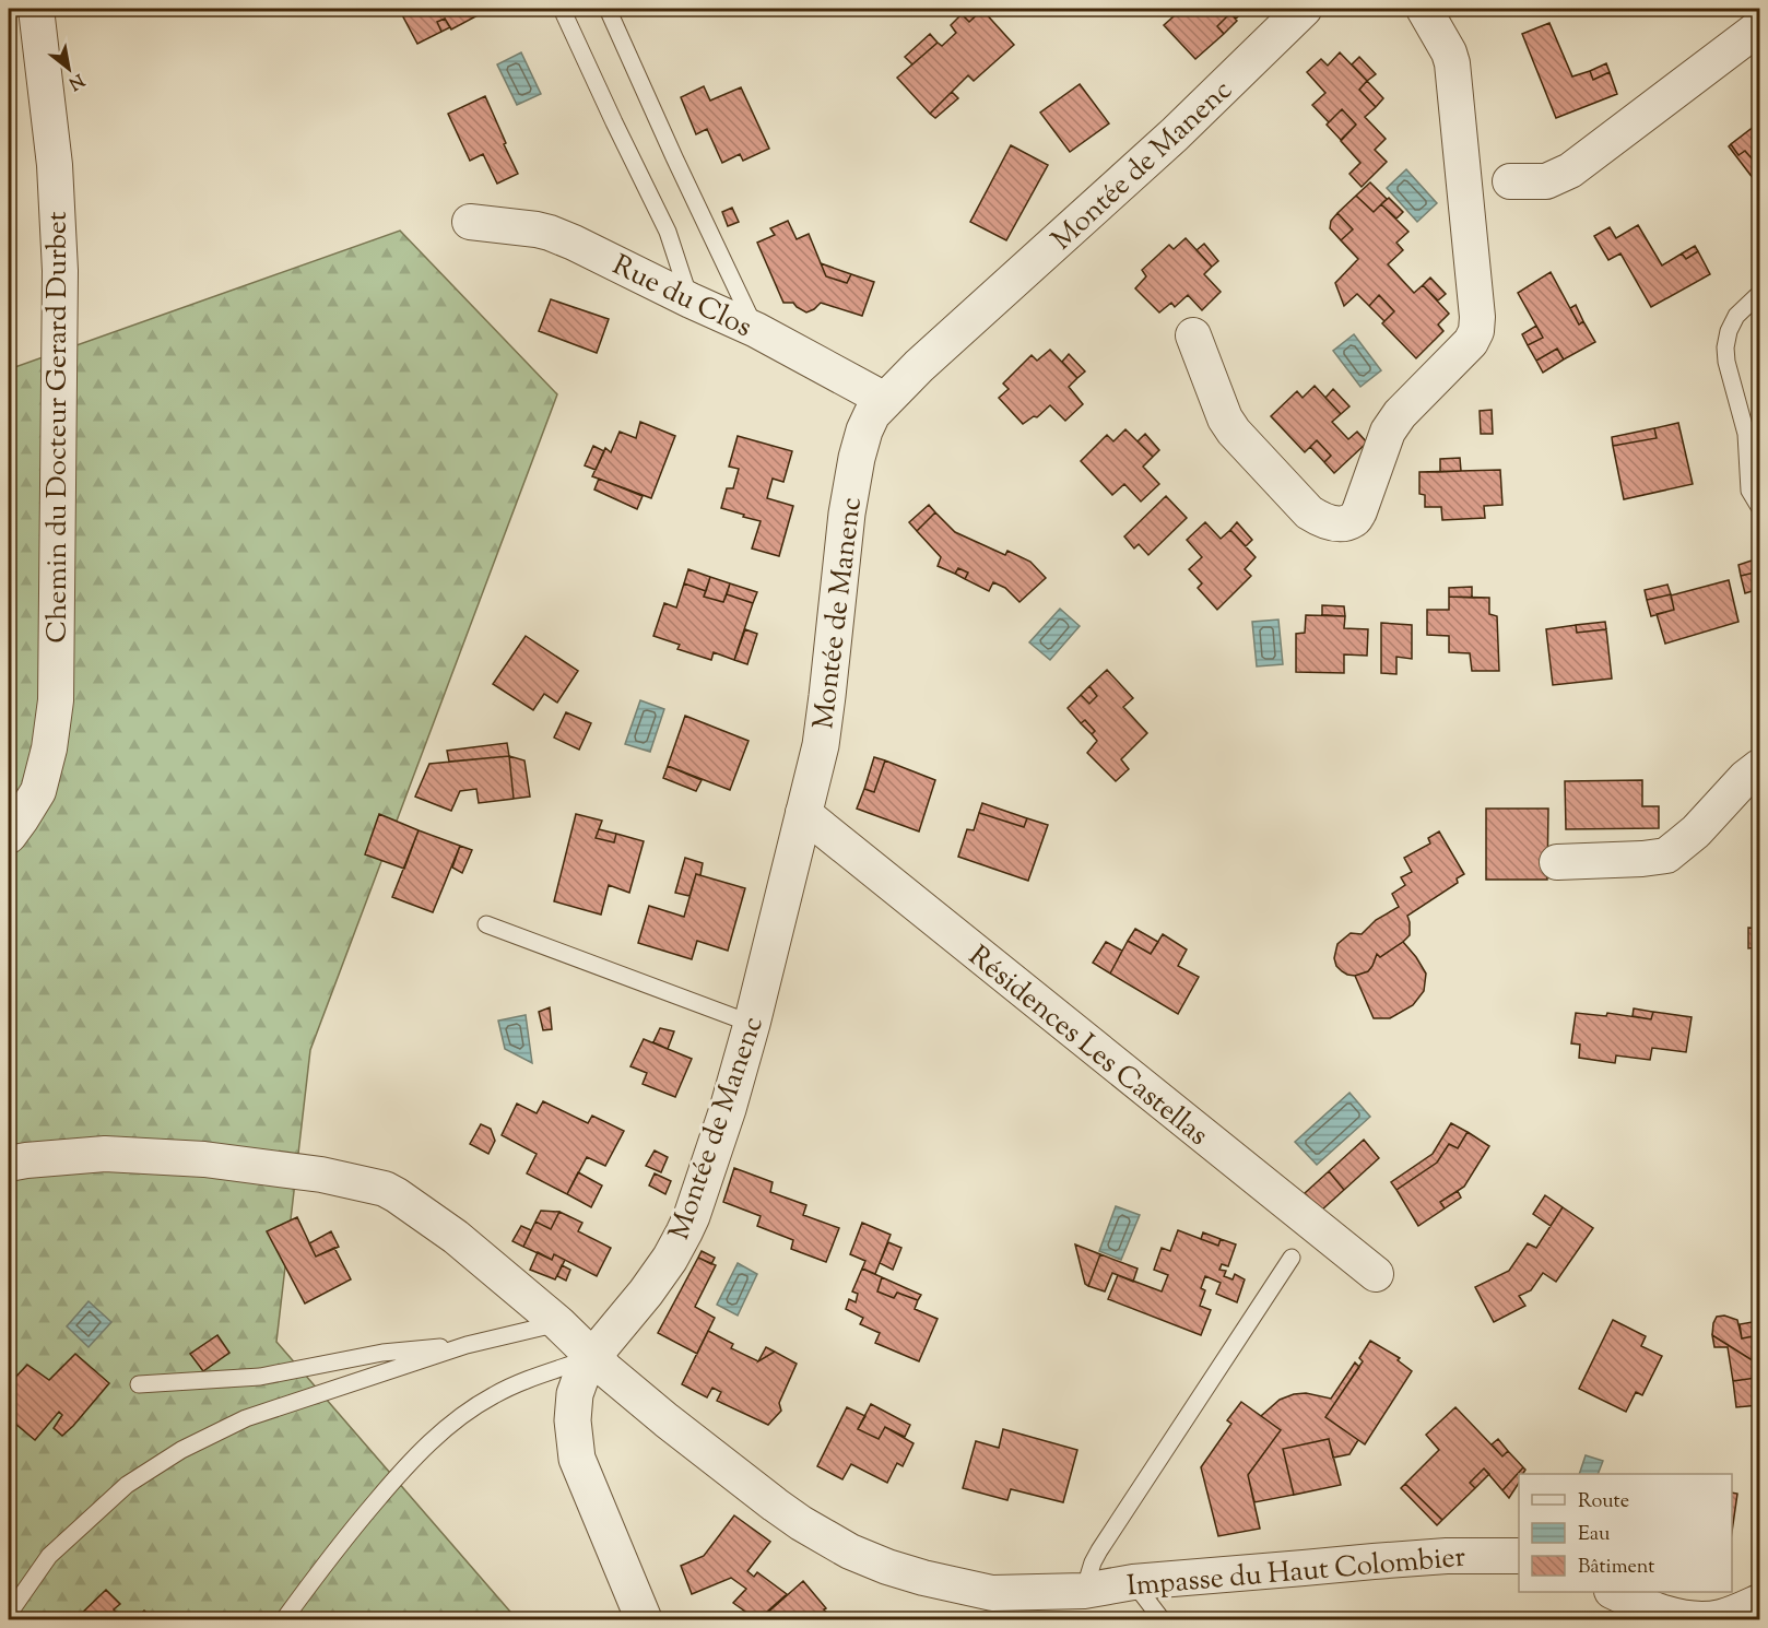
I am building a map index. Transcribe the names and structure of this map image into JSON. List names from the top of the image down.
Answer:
{
  "streets": {
    "street": [
      "Montée de Manenc",
      "Rue du Clos",
      "Chemin du Docteur Gerard Durbet",
      "Résidences Les Castellas",
      "Impasse du Haut Colombier"
    ]
  },
  "crossings": [
    ["Montée de Manenc", "Rue du Clos"],
    ["Montée de Manenc", "Résidences Les Castellas"],
    ["Montée de Manenc", "Impasse du Haut Colombier"]
  ],
  "legend": ["Route", "Eau", "Bâtiment"],
  "north": "bottom right"
}
